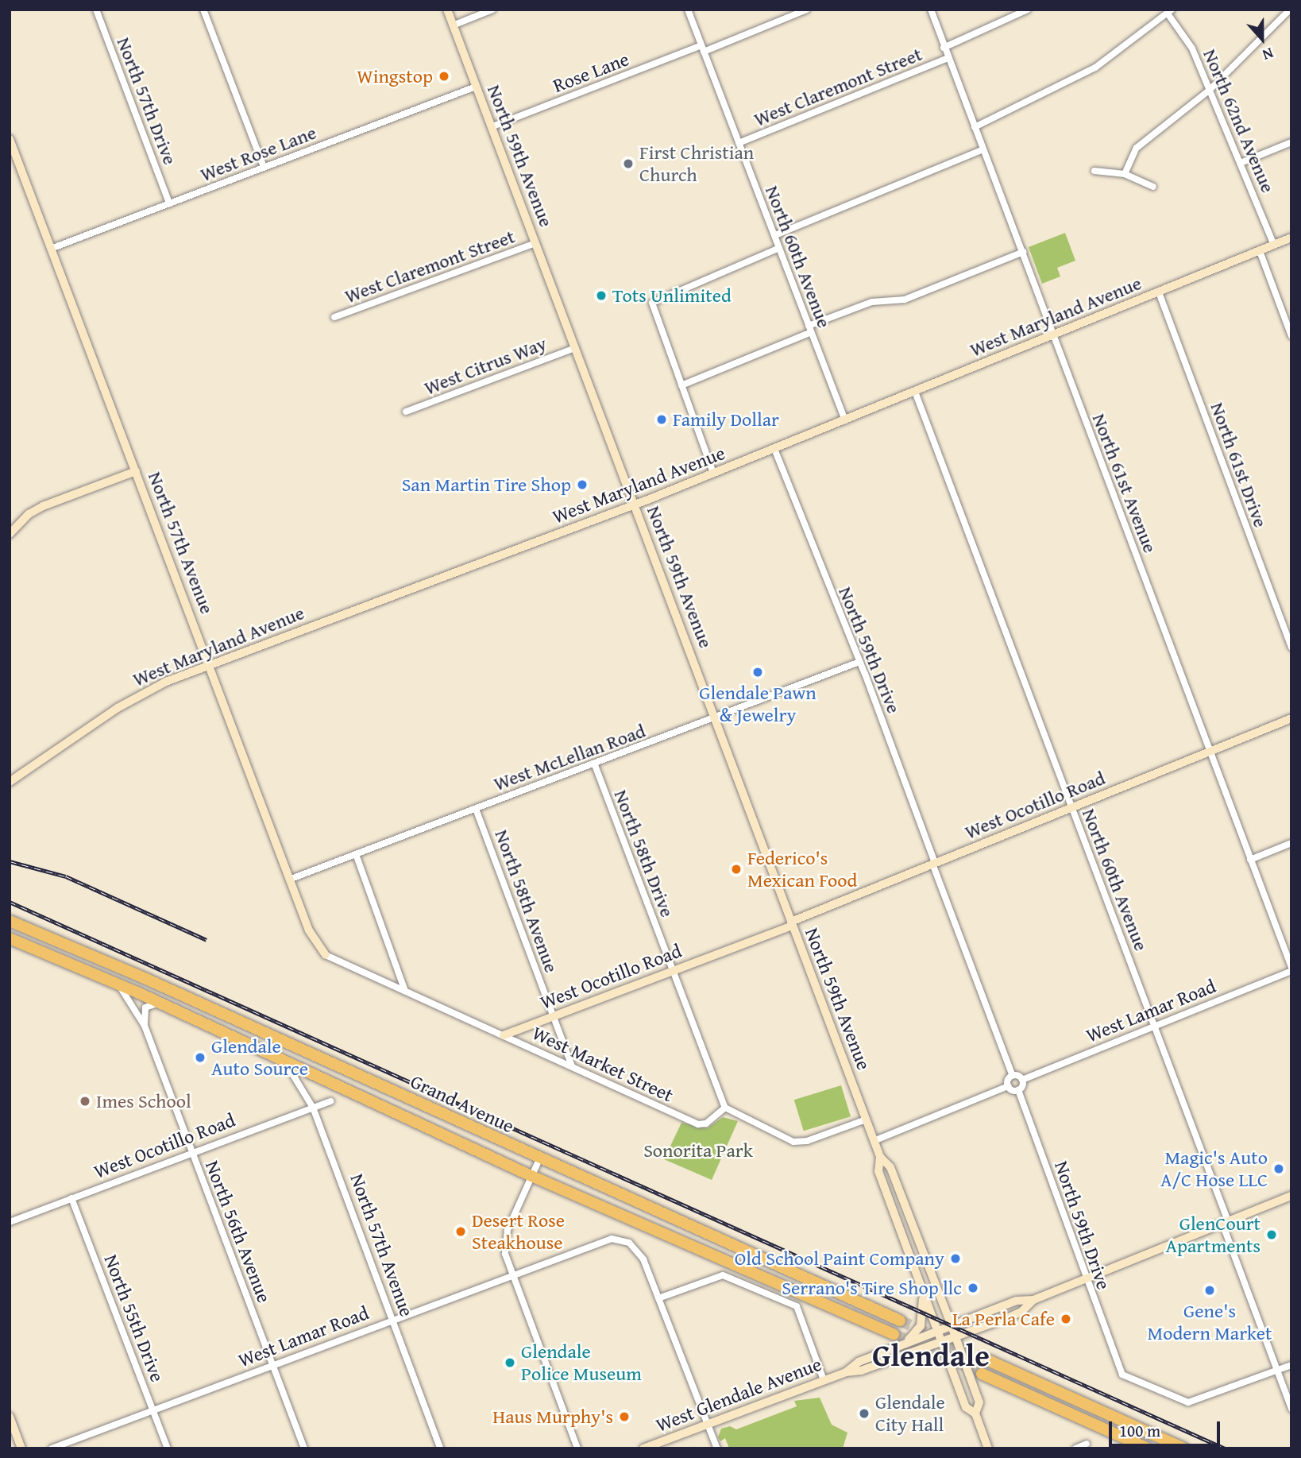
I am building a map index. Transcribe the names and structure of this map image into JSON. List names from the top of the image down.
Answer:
{
  "streets": {
    "highway": ["Grand Avenue"],
    "street": [
      "Rose Lane",
      "West Claremont Street",
      "North 57th Drive",
      "North 62nd Avenue",
      "West Rose Lane",
      "North 59th Avenue",
      "North 60th Avenue",
      "West Maryland Avenue",
      "West Citrus Way",
      "North 61st Drive",
      "North 61st Avenue",
      "North 57th Avenue",
      "North 59th Drive",
      "West McLellan Road",
      "West Ocotillo Road",
      "North 58th Drive",
      "North 58th Avenue",
      "West Lamar Road",
      "West Market Street",
      "North 56th Avenue",
      "North 55th Drive",
      "West Glendale Avenue"
    ]
  },
  "crossings": [
    ["Rose Lane", "North 59th Avenue"],
    ["Rose Lane", "North 60th Avenue"],
    ["West Claremont Street", "North 59th Avenue"],
    ["West Claremont Street", "North 60th Avenue"],
    ["West Claremont Street", "North 61st Avenue"],
    ["North 57th Drive", "West Rose Lane"],
    ["North 62nd Avenue", "West Maryland Avenue"],
    ["West Rose Lane", "North 59th Avenue"],
    ["West Rose Lane", "North 57th Avenue"],
    ["North 59th Avenue", "West Maryland Avenue"],
    ["North 59th Avenue", "West Citrus Way"],
    ["North 59th Avenue", "West McLellan Road"],
    ["North 59th Avenue", "West Ocotillo Road"],
    ["North 59th Avenue", "West Glendale Avenue"],
    ["North 60th Avenue", "West Maryland Avenue"],
    ["North 60th Avenue", "North 59th Drive"],
    ["North 60th Avenue", "West Ocotillo Road"],
    ["North 60th Avenue", "West Lamar Road"],
    ["North 60th Avenue", "West Glendale Avenue"],
    ["West Maryland Avenue", "North 61st Drive"],
    ["West Maryland Avenue", "North 61st Avenue"],
    ["West Maryland Avenue", "North 57th Avenue"],
    ["West Maryland Avenue", "North 59th Drive"],
    ["North 61st Avenue", "West Ocotillo Road"],
    ["North 61st Avenue", "West Lamar Road"],
    ["North 57th Avenue", "West McLellan Road"],
    ["North 57th Avenue", "West Ocotillo Road"],
    ["North 57th Avenue", "West Lamar Road"],
    ["North 57th Avenue", "West Market Street"],
    ["North 57th Avenue", "Grand Avenue"],
    ["North 59th Drive", "West McLellan Road"],
    ["North 59th Drive", "West Ocotillo Road"],
    ["North 59th Drive", "West Glendale Avenue"],
    ["West McLellan Road", "North 58th Drive"],
    ["West McLellan Road", "North 58th Avenue"],
    ["West Ocotillo Road", "North 58th Drive"],
    ["West Ocotillo Road", "North 58th Avenue"],
    ["West Ocotillo Road", "West Market Street"],
    ["West Ocotillo Road", "North 56th Avenue"],
    ["West Ocotillo Road", "North 55th Drive"],
    ["North 58th Drive", "West Market Street"],
    ["North 58th Avenue", "West Market Street"],
    ["West Lamar Road", "North 56th Avenue"],
    ["West Lamar Road", "North 55th Drive"],
    ["Grand Avenue", "North 56th Avenue"]
  ],
  "districts": ["Glendale"],
  "parks": ["Sonorita Park"],
  "places": [
    "Wingstop",
    "First Christian Church",
    "Tots Unlimited",
    "Family Dollar",
    "San Martin Tire Shop",
    "Glendale Pawn & Jewelry",
    "Federico's Mexican Food",
    "Glendale Auto Source",
    "Imes School",
    "Magic's Auto A/C Hose LLC",
    "Desert Rose Steakhouse",
    "GlenCourt Apartments",
    "Old School Paint Company",
    "Serrano's Tire Shop llc",
    "Gene's Modern Market",
    "La Perla Cafe",
    "Glendale Police Museum",
    "Glendale City Hall",
    "Haus Murphy's"
  ],
  "scale_bar": "100 m",
  "north": "bottom"
}
